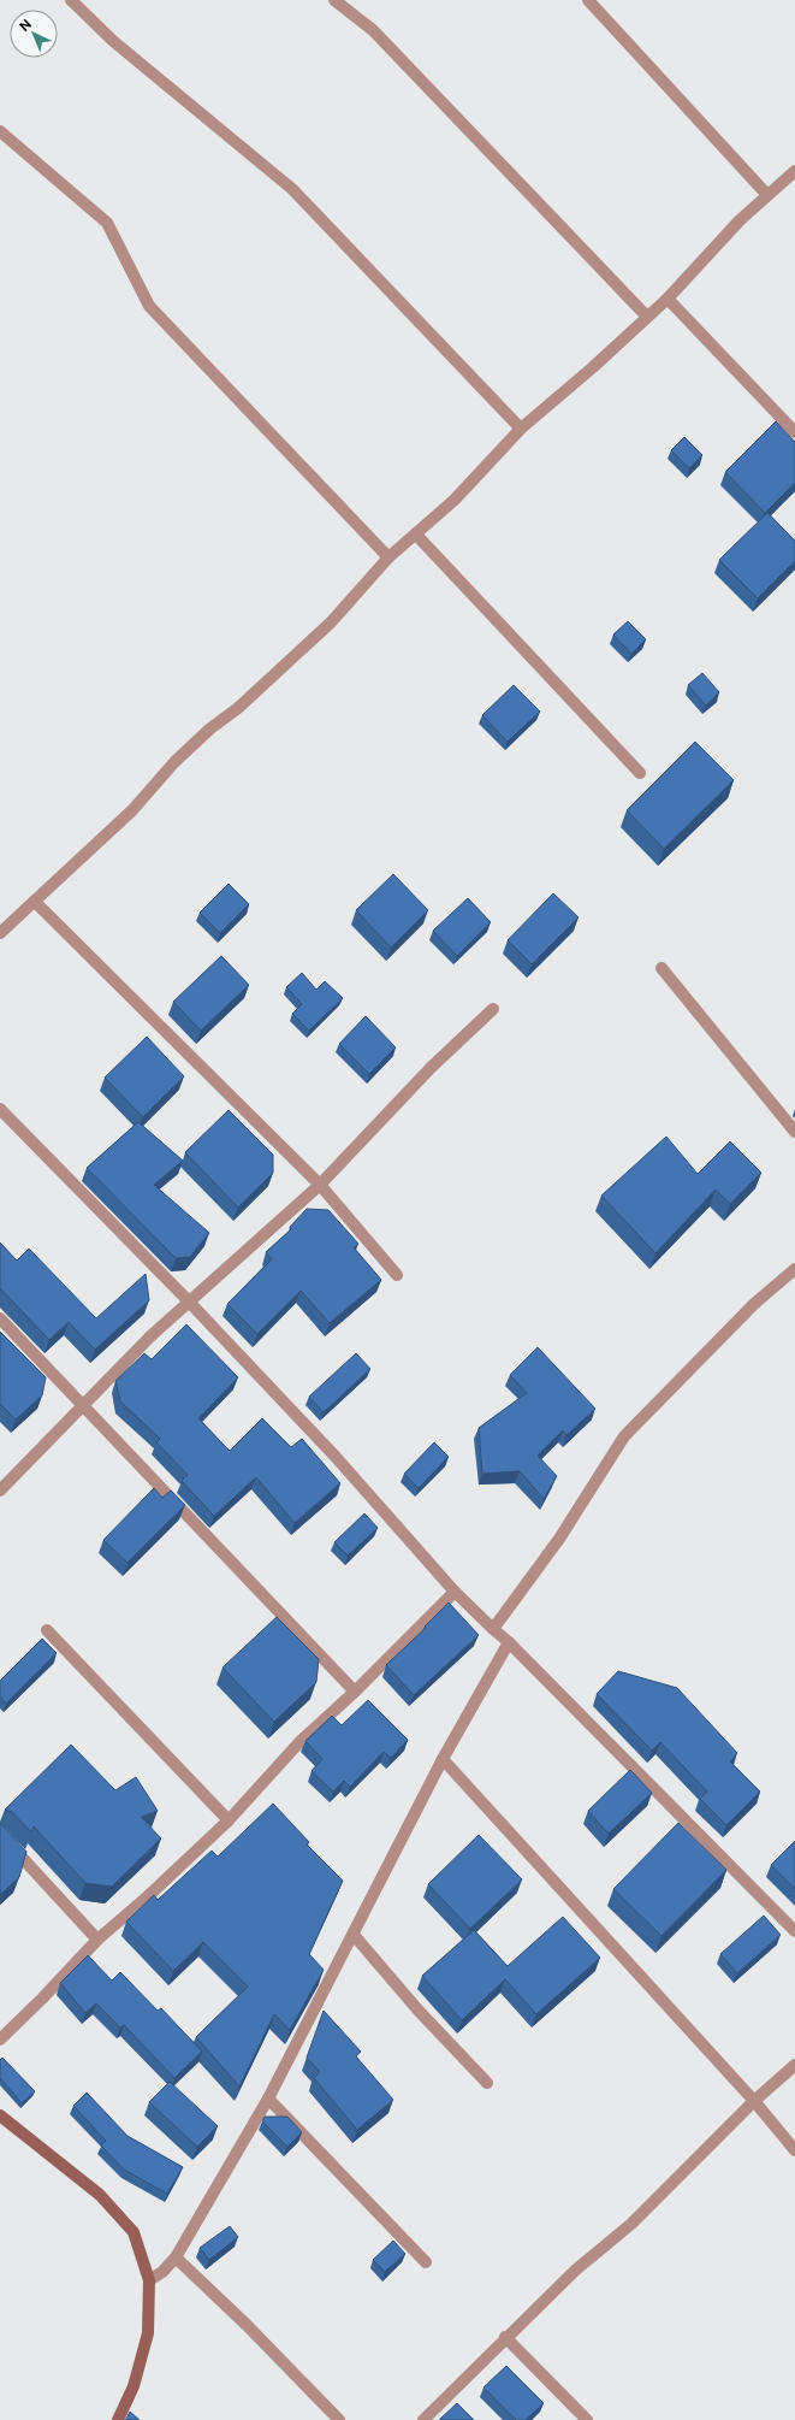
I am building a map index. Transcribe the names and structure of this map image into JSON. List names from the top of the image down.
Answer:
{
  "north": "top left"
}
